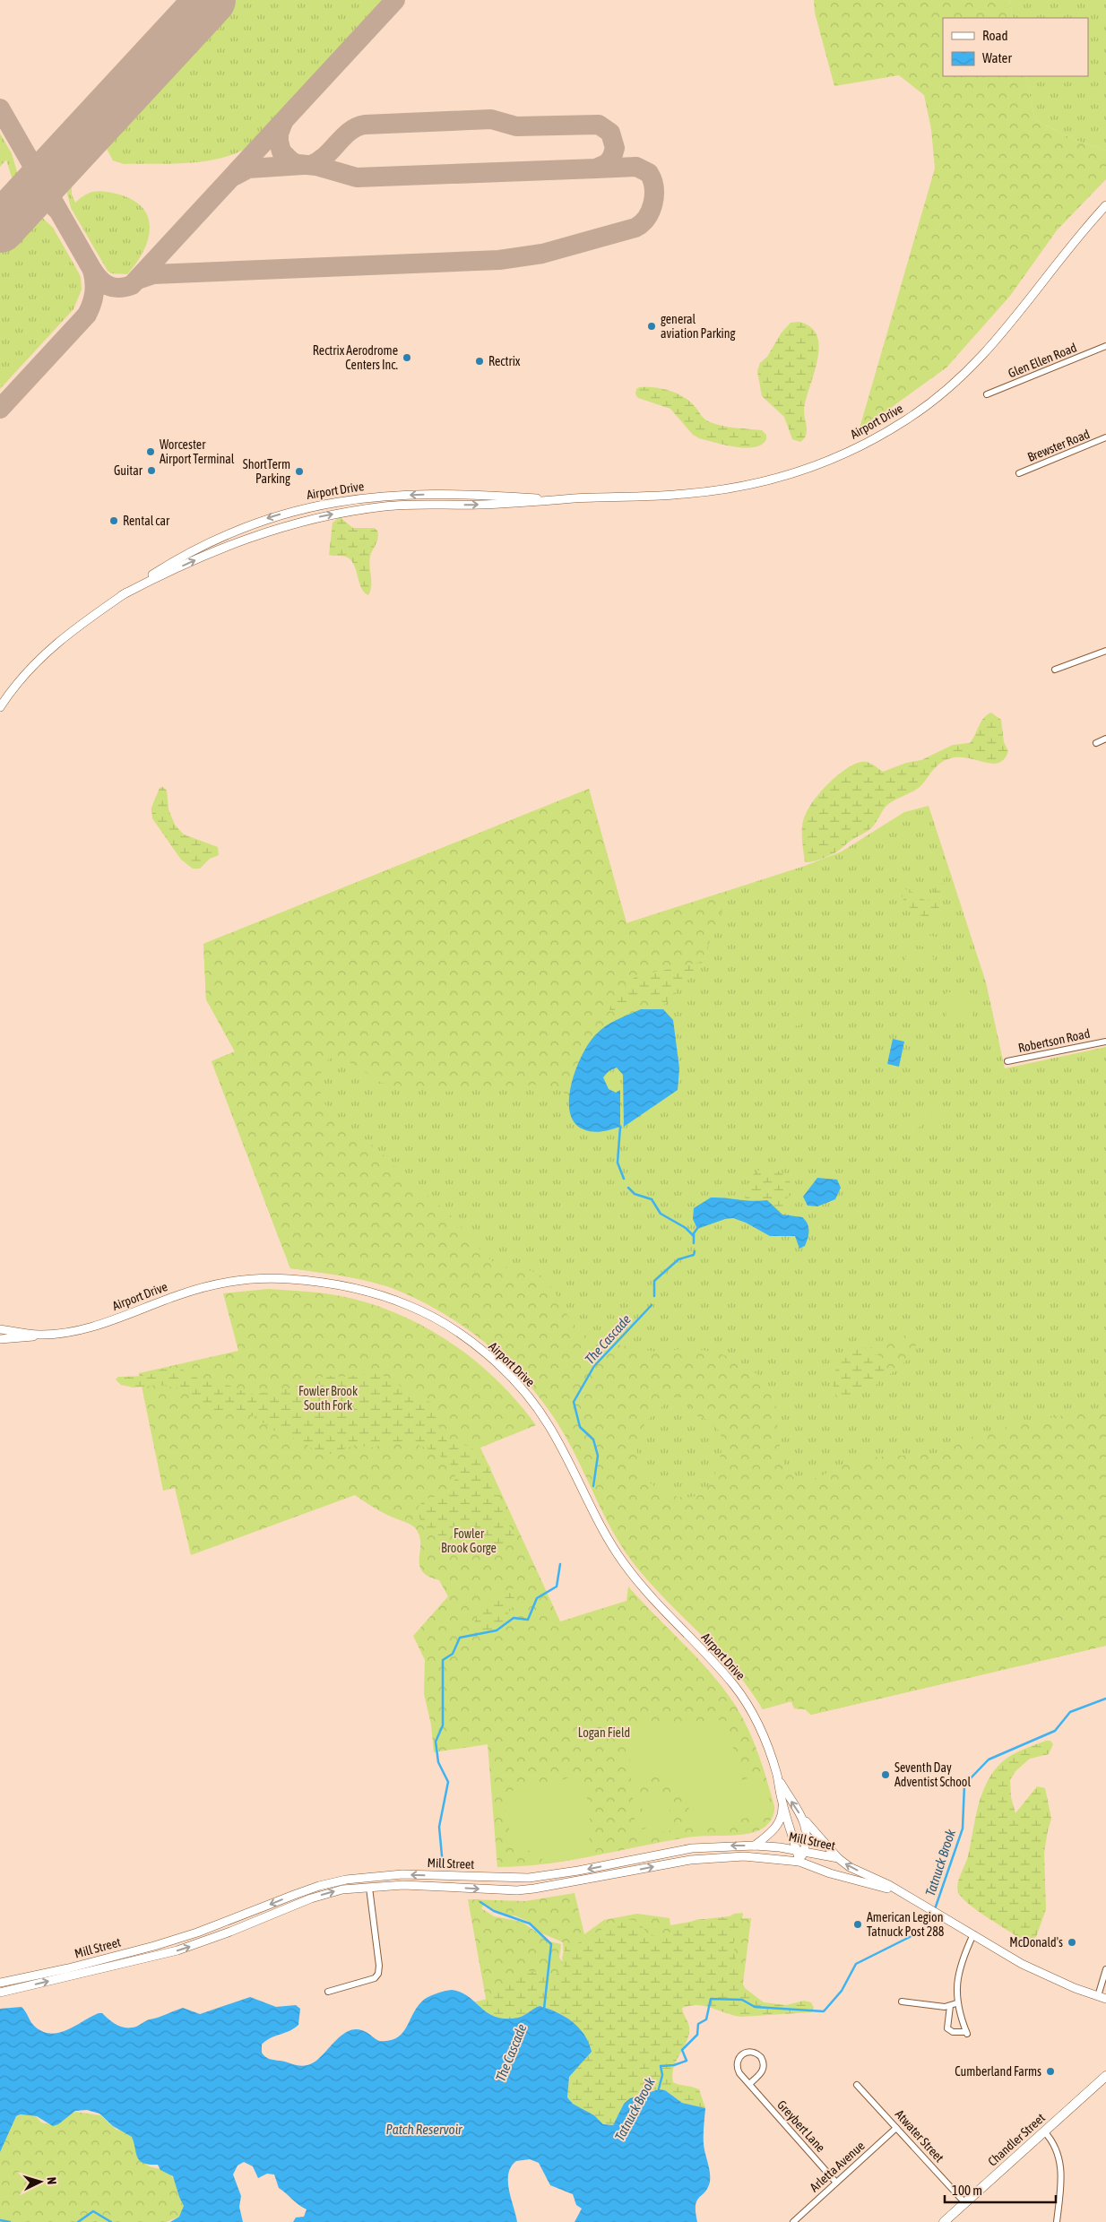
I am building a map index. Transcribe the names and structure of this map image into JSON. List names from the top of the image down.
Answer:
{
  "streets": {
    "main road": ["Airport Drive", "Mill Street", "Chandler Street"],
    "street": [
      "Glen Ellen Road",
      "Brewster Road",
      "Robertson Road",
      "Greybert Lane",
      "Atwater Street",
      "Arletta Avenue"
    ]
  },
  "crossings": [
    ["Airport Drive", "Mill Street"],
    ["Greybert Lane", "Arletta Avenue"],
    ["Atwater Street", "Chandler Street"],
    ["Atwater Street", "Arletta Avenue"]
  ],
  "water": ["The Cascade", "Tatnuck Brook", "Patch Reservoir"],
  "parks": ["Fowler Brook South Fork", "Fowler Brook Gorge", "Logan Field"],
  "places": [
    "general aviation Parking",
    "Rectrix Aerodrome Centers Inc.",
    "Rectrix",
    "Worcester Airport Terminal",
    "Guitar",
    "ShortTerm Parking",
    "Rental car",
    "Seventh Day Adventist School",
    "American Legion Tatnuck Post 288",
    "McDonald's",
    "Cumberland Farms"
  ],
  "legend": ["Road", "Water"],
  "scale_bar": "100 m",
  "north": "right"
}
